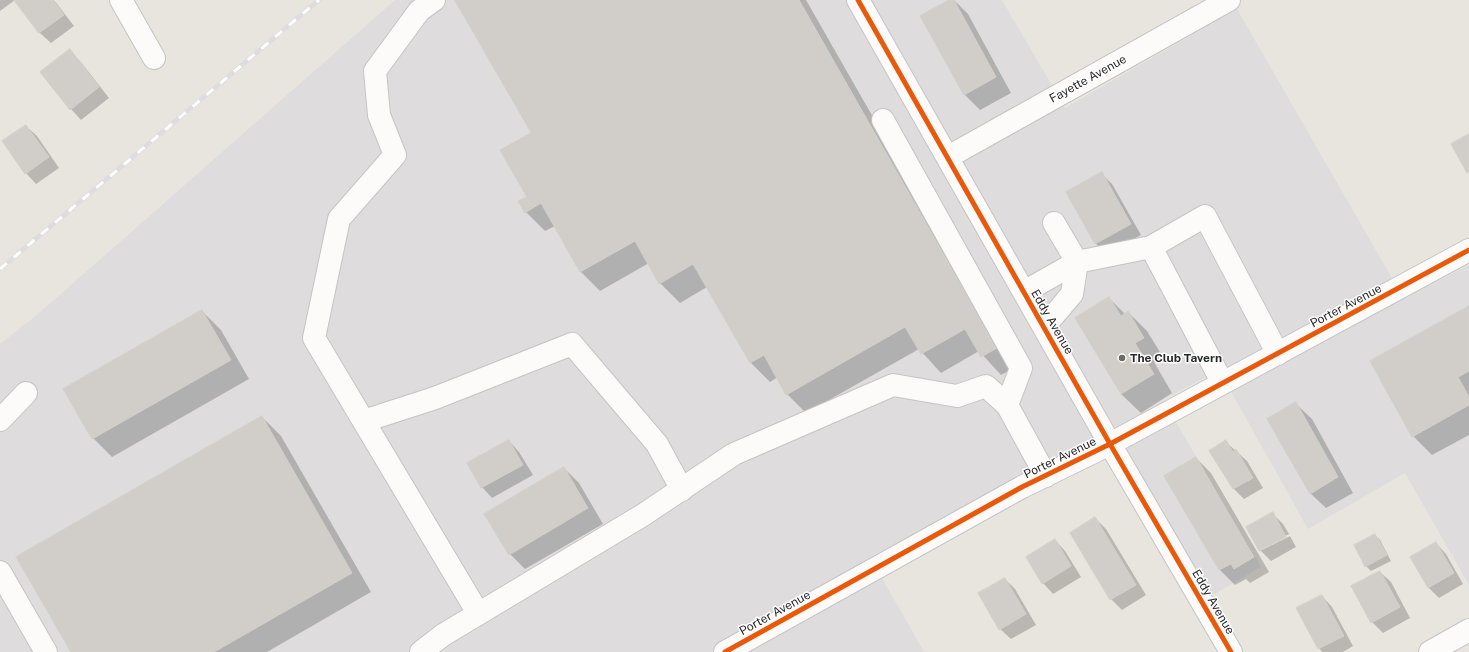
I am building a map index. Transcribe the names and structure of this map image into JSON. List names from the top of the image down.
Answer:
{
  "streets": {
    "street": ["Fayette Avenue", "Porter Avenue", "Eddy Avenue"]
  },
  "crossings": [
    ["Fayette Avenue", "Eddy Avenue"],
    ["Porter Avenue", "Eddy Avenue"]
  ],
  "places": ["The Club Tavern"]
}
